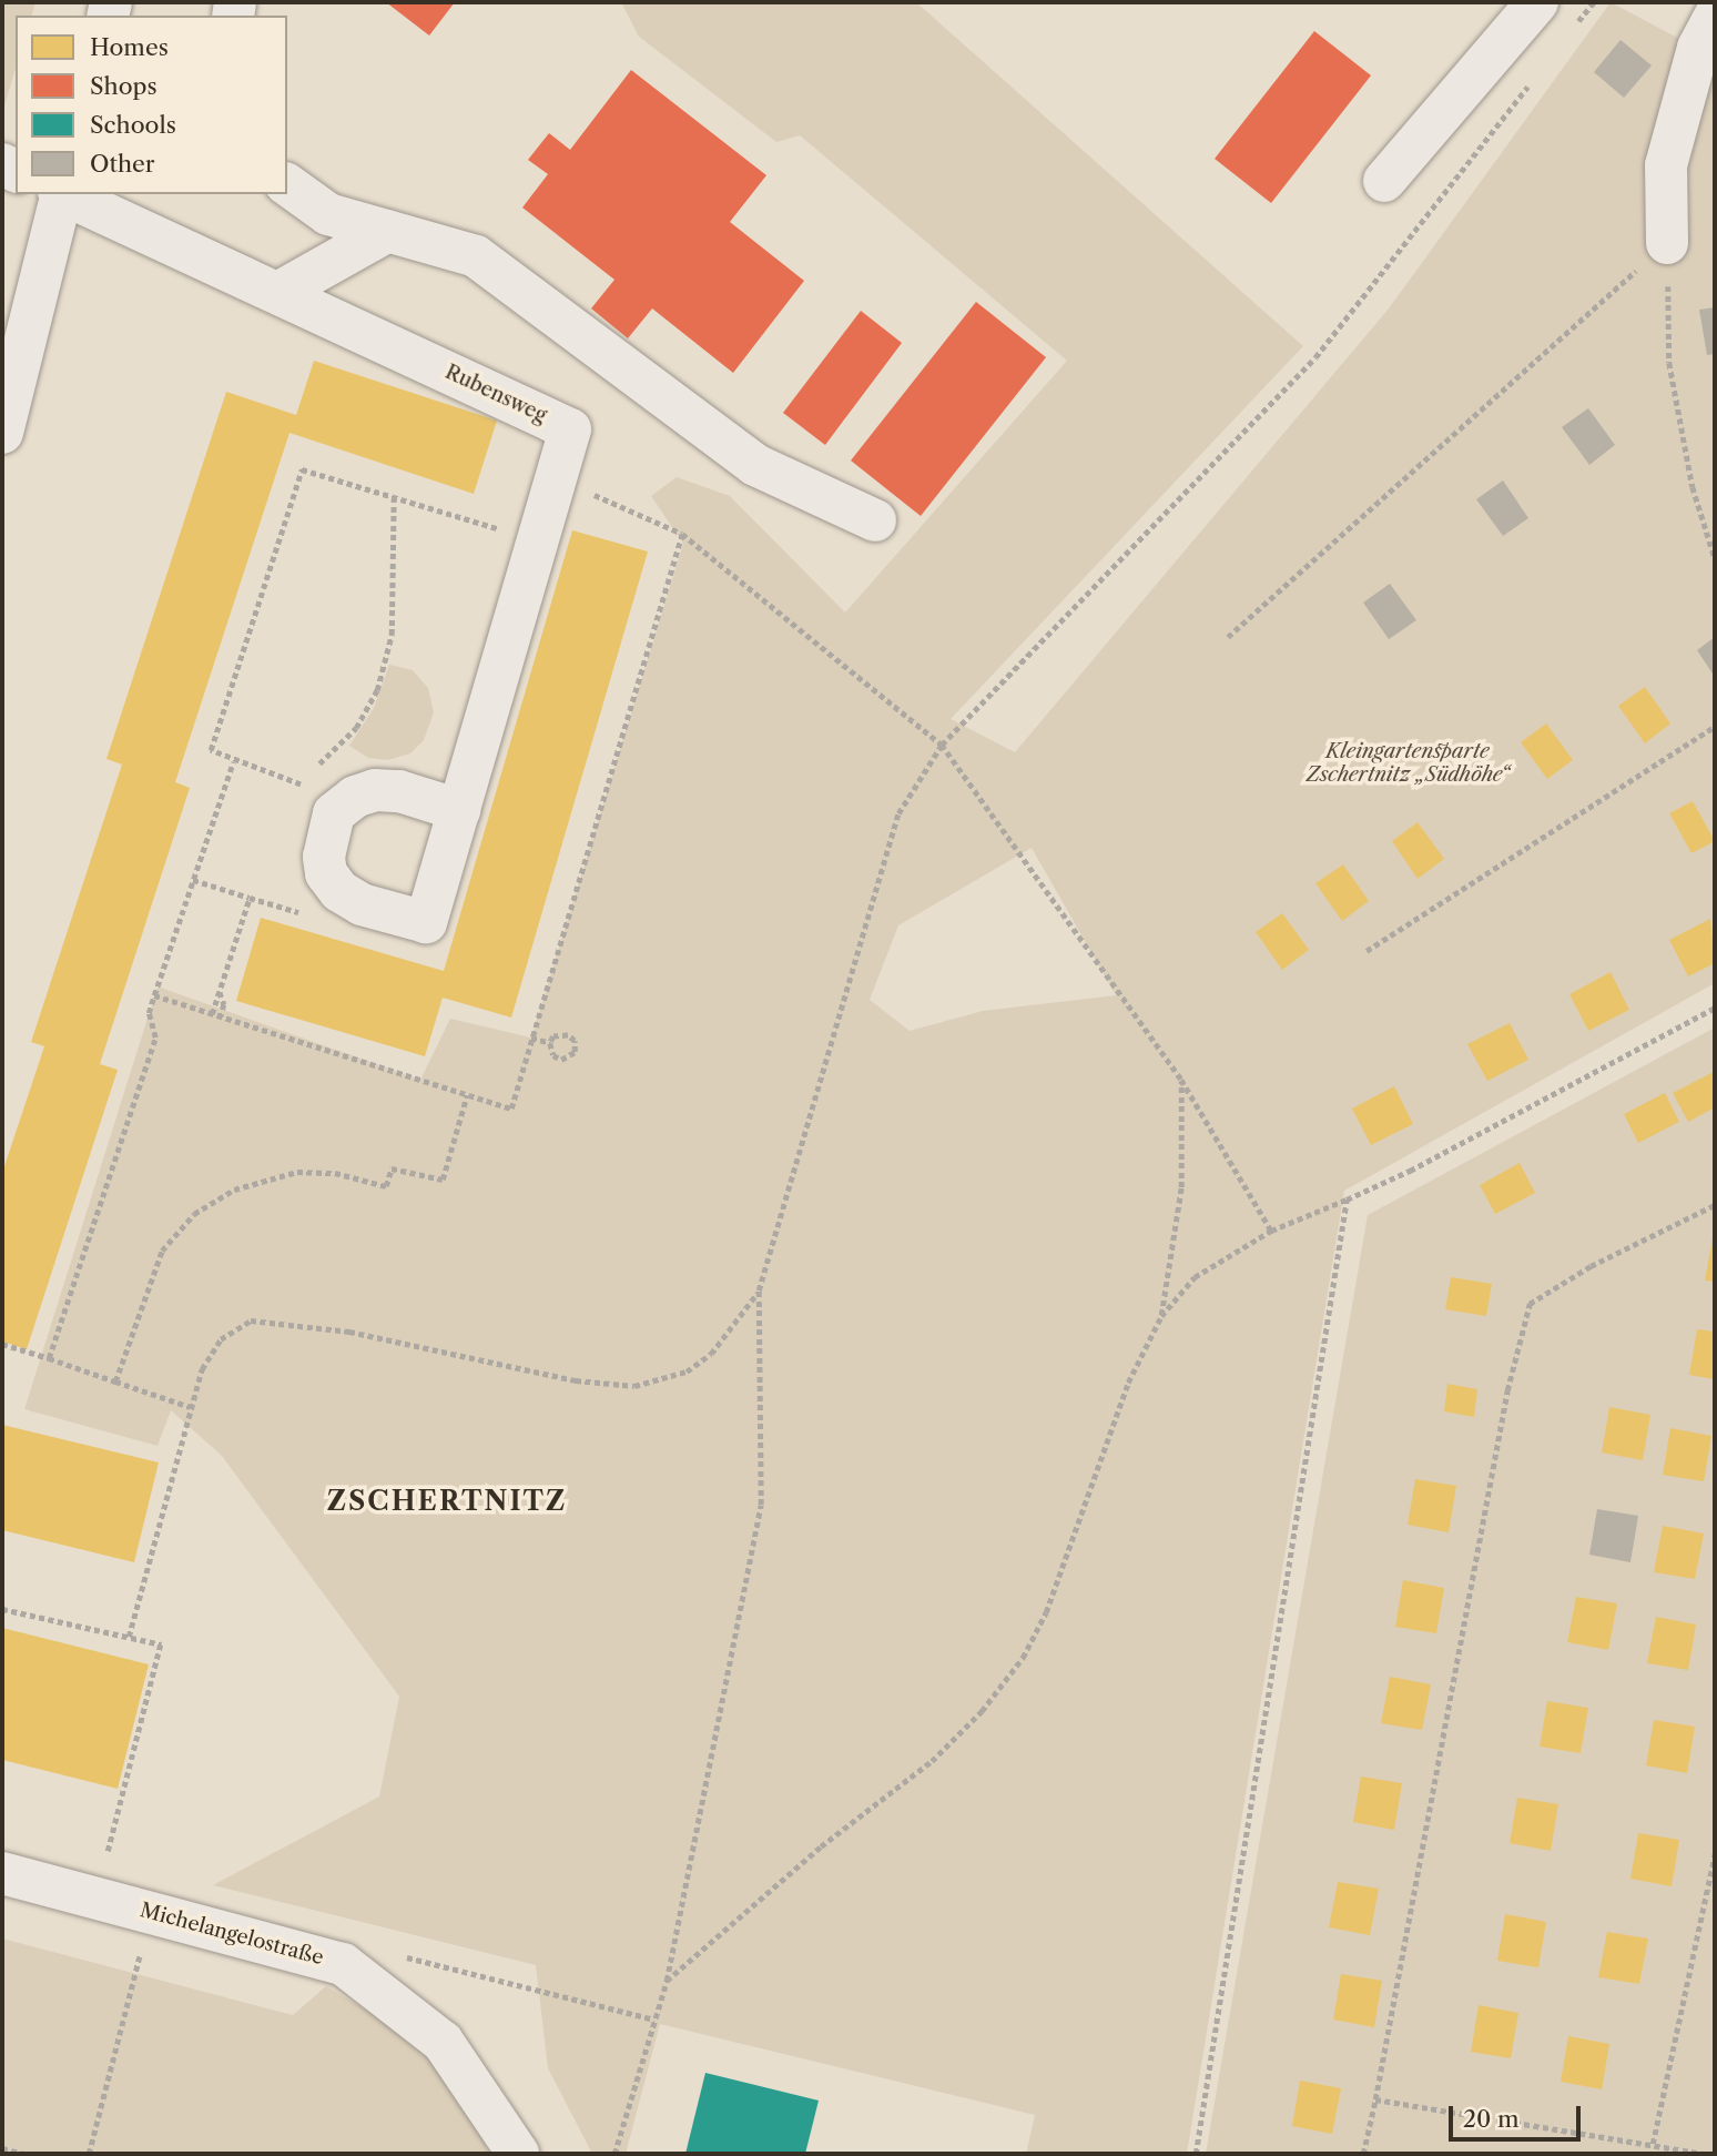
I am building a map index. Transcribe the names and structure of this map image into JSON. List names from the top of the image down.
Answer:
{
  "streets": {
    "street": ["Rubensweg", "Michelangelostraße"]
  },
  "districts": ["ZSCHERTNITZ"],
  "parks": ["Kleingartensparte Zschertnitz „Südhöhe“"],
  "legend": [
    "Homes",
    "Shops",
    "Schools",
    "Other"
  ],
  "scale_bar": "20 m"
}
